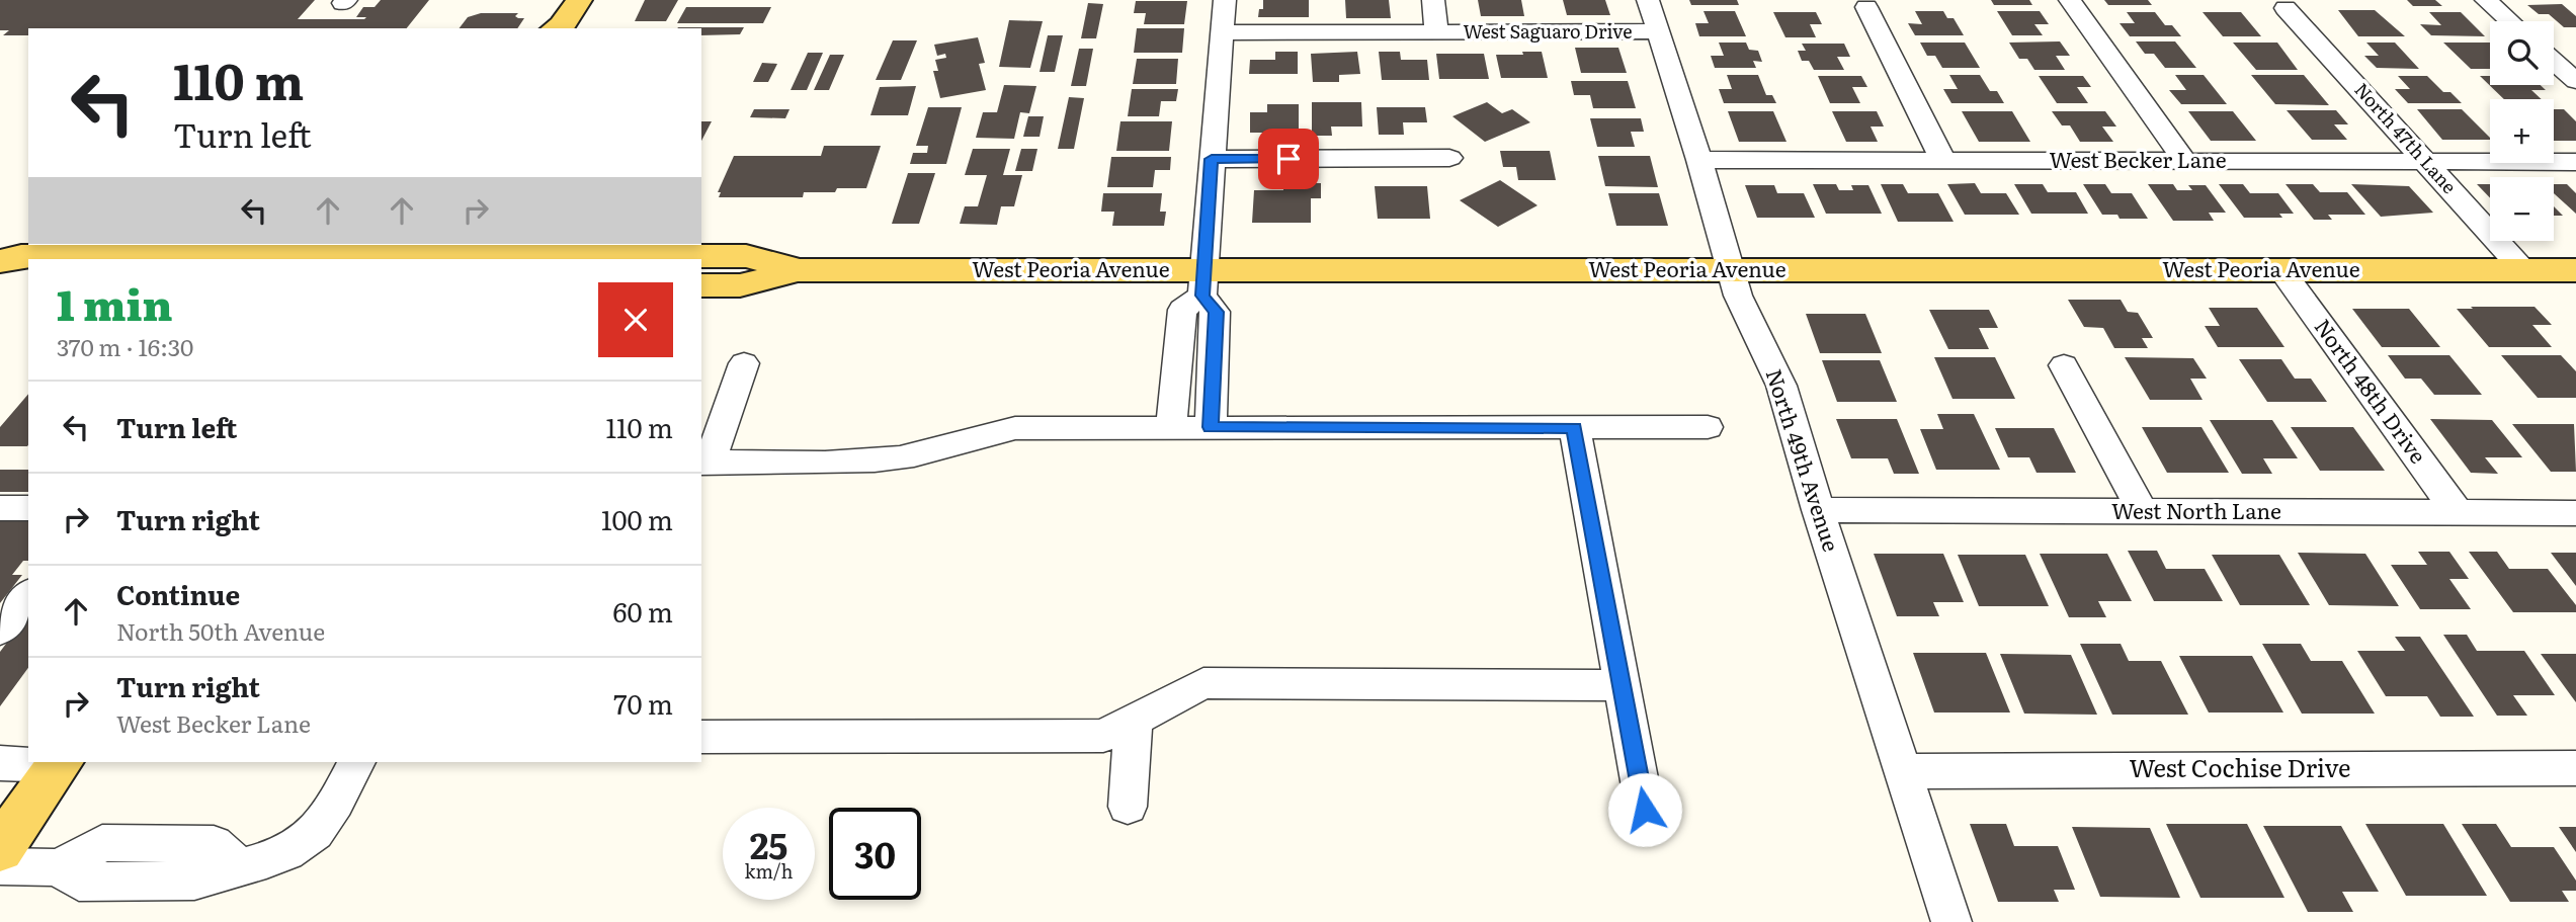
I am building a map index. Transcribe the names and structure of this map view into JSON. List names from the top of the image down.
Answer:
{
  "streets": {
    "main road": ["West Peoria Avenue"],
    "street": [
      "West Saguaro Drive",
      "North 47th Lane",
      "West Becker Lane",
      "North 48th Drive",
      "North 49th Avenue",
      "West North Lane",
      "West Cochise Drive"
    ]
  },
  "crossings": [
    ["West Saguaro Drive", "North 49th Avenue"],
    ["North 47th Lane", "West Becker Lane"],
    ["North 47th Lane", "West Peoria Avenue"],
    ["West Becker Lane", "North 49th Avenue"],
    ["West Peoria Avenue", "North 48th Drive"],
    ["West Peoria Avenue", "North 49th Avenue"],
    ["North 48th Drive", "West North Lane"],
    ["North 49th Avenue", "West North Lane"],
    ["North 49th Avenue", "West Cochise Drive"]
  ],
  "page": {
    "map_buttons": ["+", "−"],
    "turn": ["110 m", "Turn left"],
    "heading": ["1 min", "370 m · 16:30"],
    "list": [
      {
        "name": "Turn left",
        "value": "110 m"
      },
      {
        "name": "Turn right",
        "value": "100 m"
      },
      {
        "name": "Continue",
        "note": "North 50th Avenue",
        "value": "60 m"
      },
      {
        "name": "Turn right",
        "note": "West Becker Lane",
        "value": "70 m"
      }
    ],
    "speed": "25 km/h",
    "limit": "30"
  }
}
